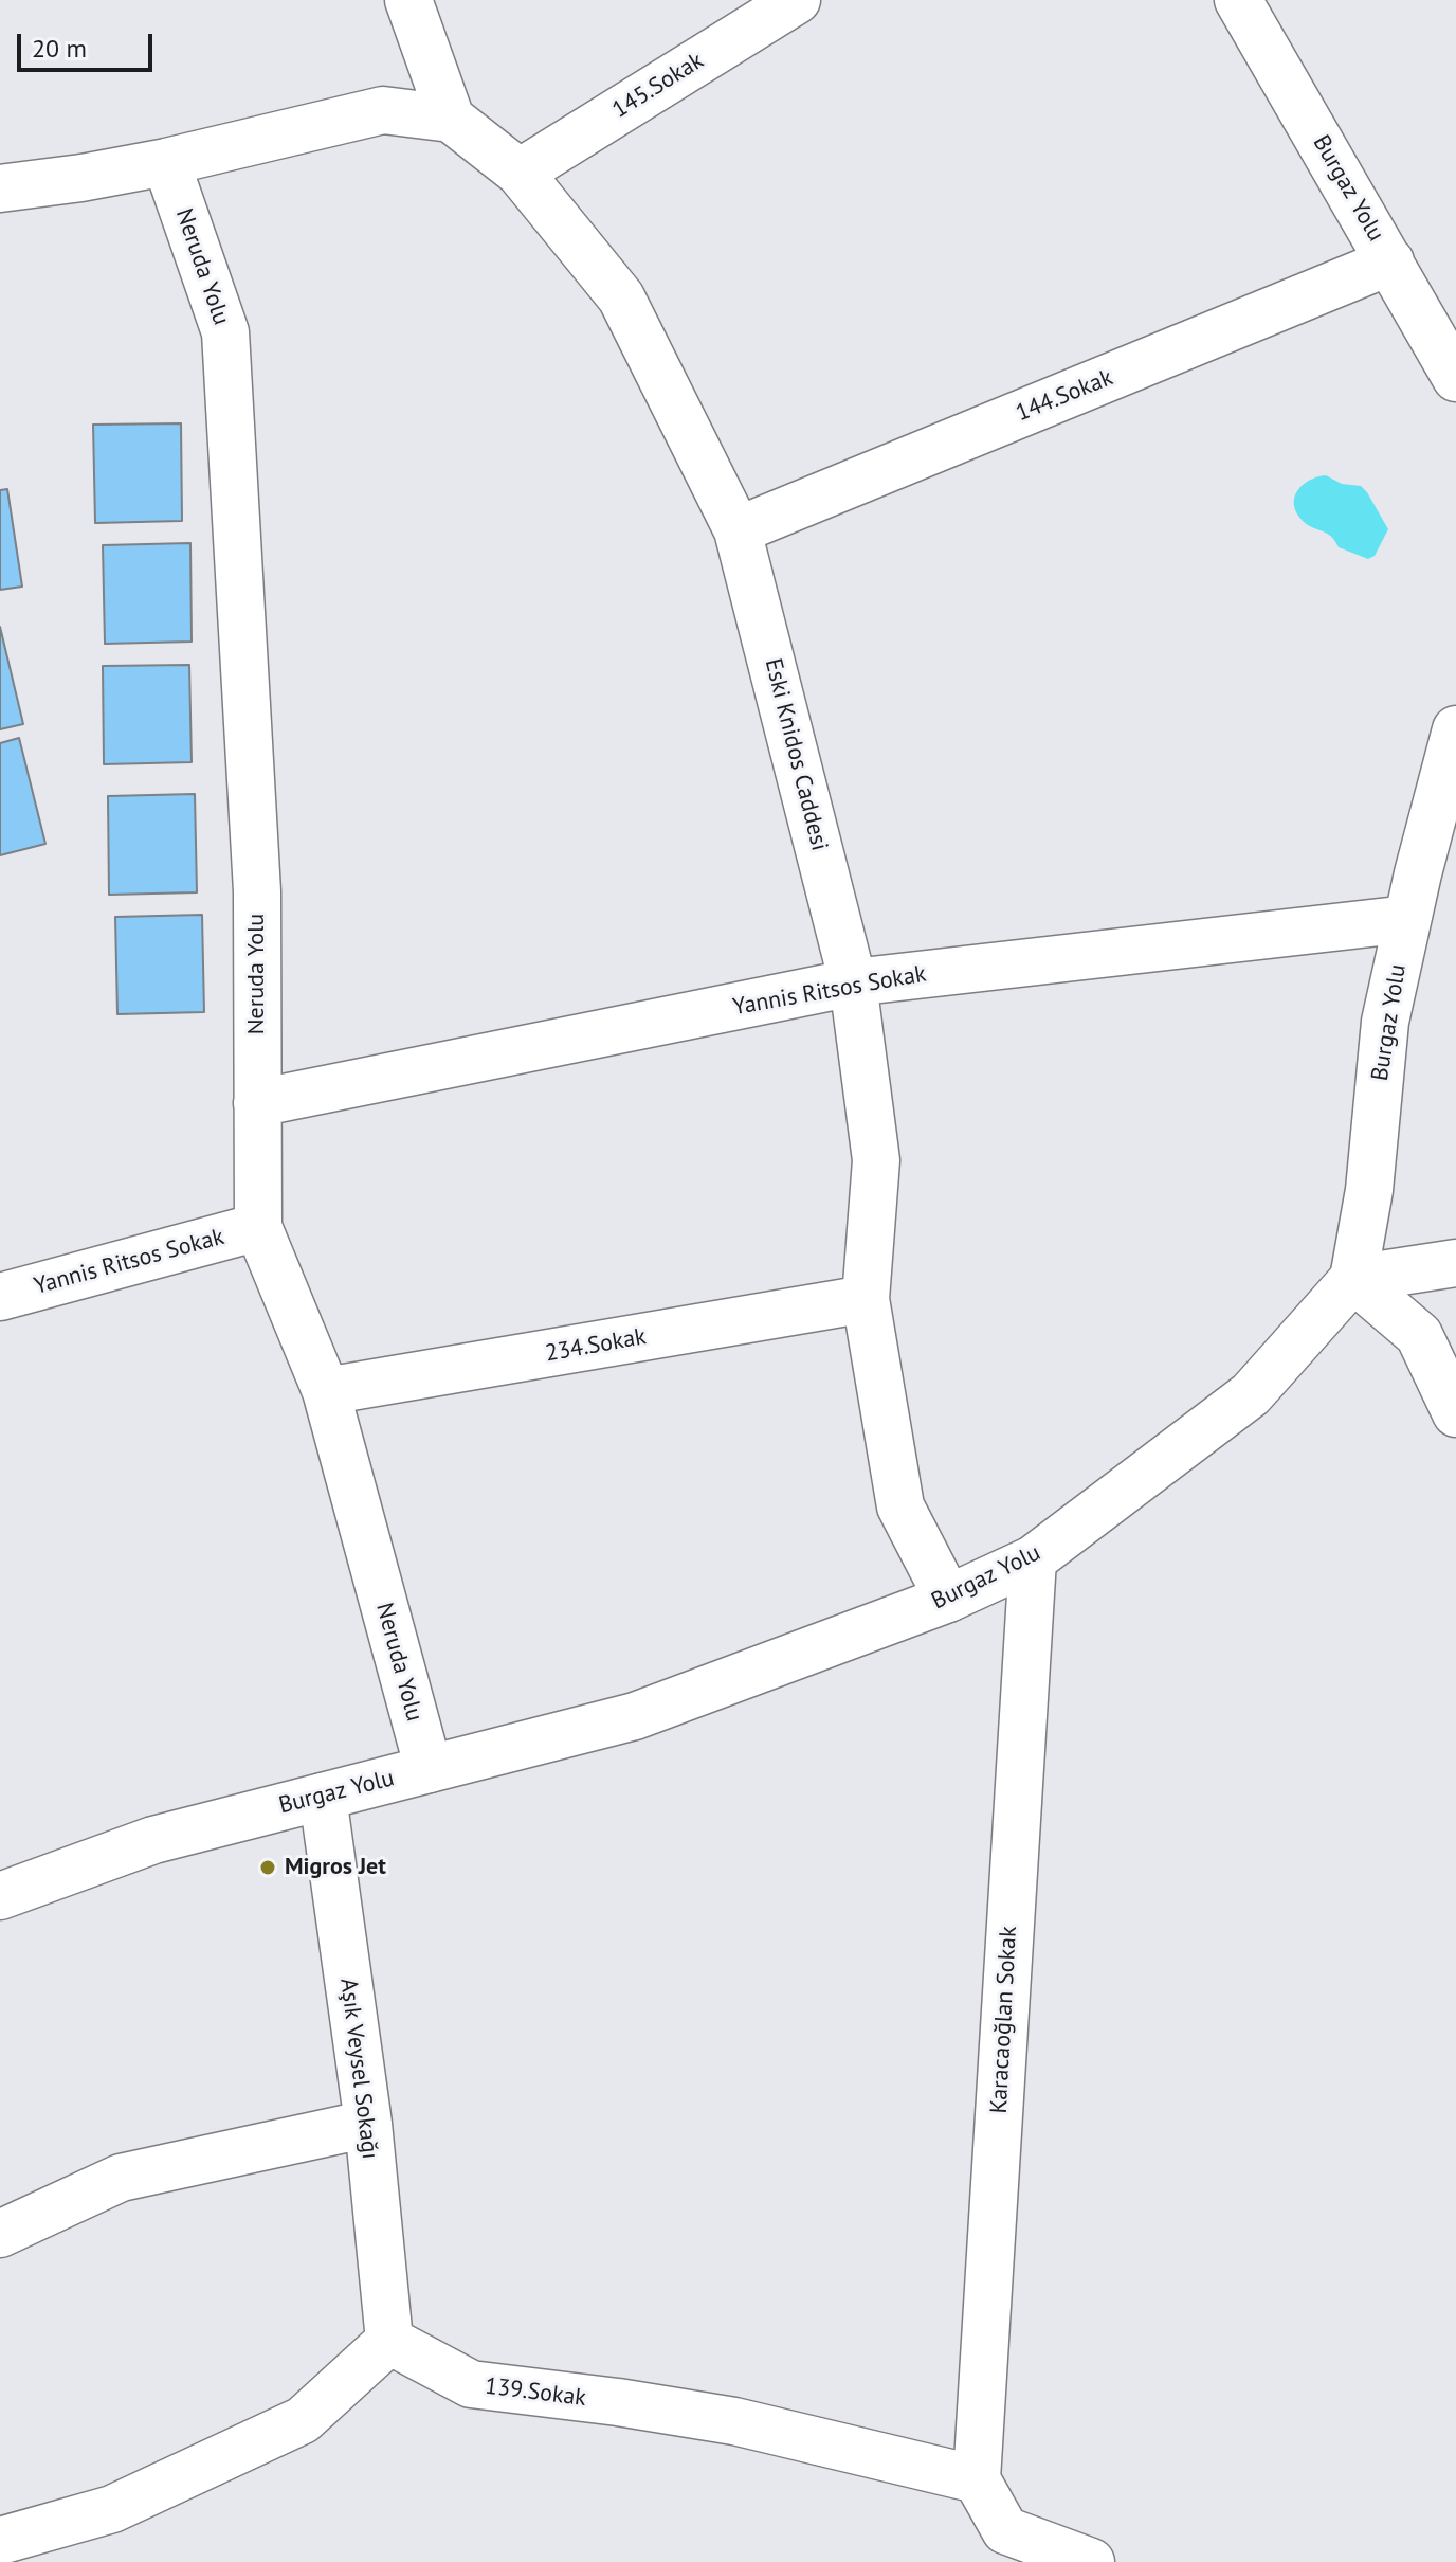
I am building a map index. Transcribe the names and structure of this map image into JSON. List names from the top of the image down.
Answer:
{
  "streets": {
    "street": [
      "145.Sokak",
      "Burgaz Yolu",
      "Neruda Yolu",
      "144.Sokak",
      "Eski Knidos Caddesi",
      "Yannis Ritsos Sokak",
      "234.Sokak",
      "Karacaoğlan Sokak",
      "Aşık Veysel Sokağı",
      "139.Sokak"
    ]
  },
  "crossings": [
    ["145.Sokak", "Eski Knidos Caddesi"],
    ["Burgaz Yolu", "Neruda Yolu"],
    ["Burgaz Yolu", "144.Sokak"],
    ["Burgaz Yolu", "Eski Knidos Caddesi"],
    ["Burgaz Yolu", "Yannis Ritsos Sokak"],
    ["Burgaz Yolu", "Karacaoğlan Sokak"],
    ["Burgaz Yolu", "Aşık Veysel Sokağı"],
    ["Neruda Yolu", "Yannis Ritsos Sokak"],
    ["Neruda Yolu", "234.Sokak"],
    ["144.Sokak", "Eski Knidos Caddesi"],
    ["Eski Knidos Caddesi", "Yannis Ritsos Sokak"],
    ["Eski Knidos Caddesi", "234.Sokak"],
    ["Karacaoğlan Sokak", "139.Sokak"],
    ["Aşık Veysel Sokağı", "139.Sokak"]
  ],
  "places": ["Migros Jet"],
  "scale_bar": "20 m"
}
